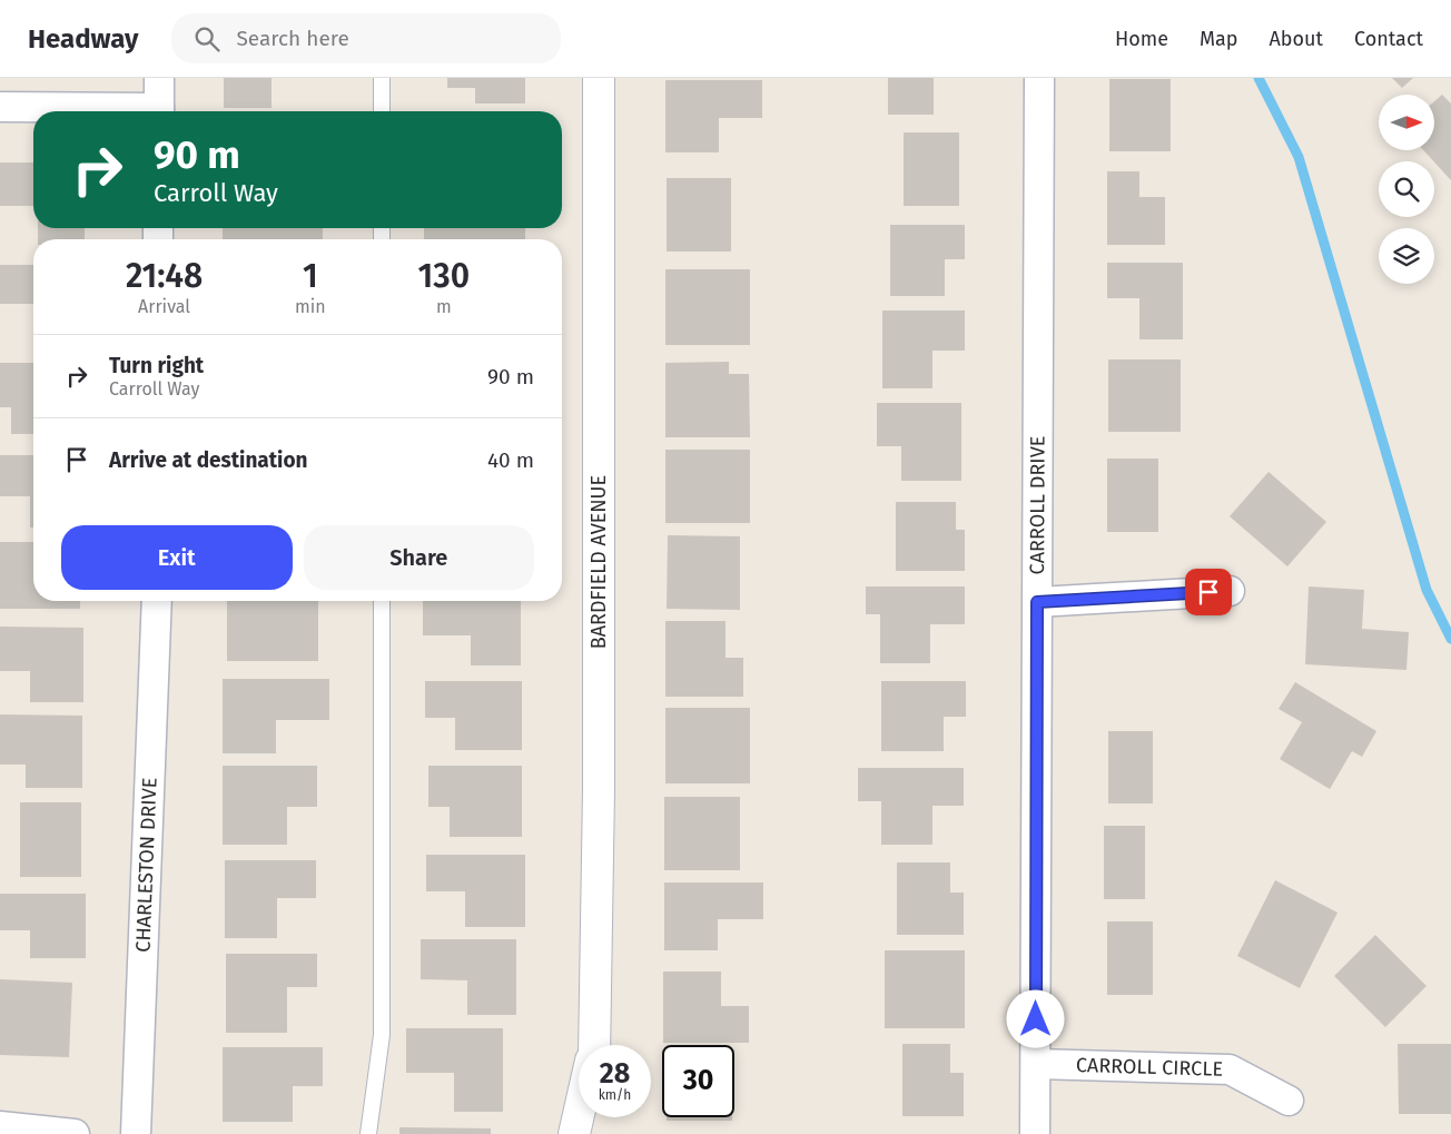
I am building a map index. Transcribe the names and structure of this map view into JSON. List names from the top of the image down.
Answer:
{
  "streets": {
    "street": [
      "CARROLL DRIVE",
      "BARDFIELD AVENUE",
      "CHARLESTON DRIVE",
      "CARROLL CIRCLE"
    ]
  },
  "crossings": [
    ["CARROLL DRIVE", "CARROLL CIRCLE"]
  ],
  "north": "right",
  "page": {
    "header": "Headway",
    "search": "Search here",
    "nav": [
      "Home",
      "Map",
      "About",
      "Contact"
    ],
    "turn": ["90 m", "Carroll Way"],
    "eta": [
      "21:48",
      "Arrival",
      "1",
      "min",
      "130",
      "m"
    ],
    "list": [
      {
        "name": "Turn right",
        "note": "Carroll Way",
        "value": "90 m"
      },
      {
        "name": "Arrive at destination",
        "value": "40 m"
      }
    ],
    "buttons": ["Exit", "Share"],
    "speed": "28 km/h",
    "limit": "30"
  }
}
